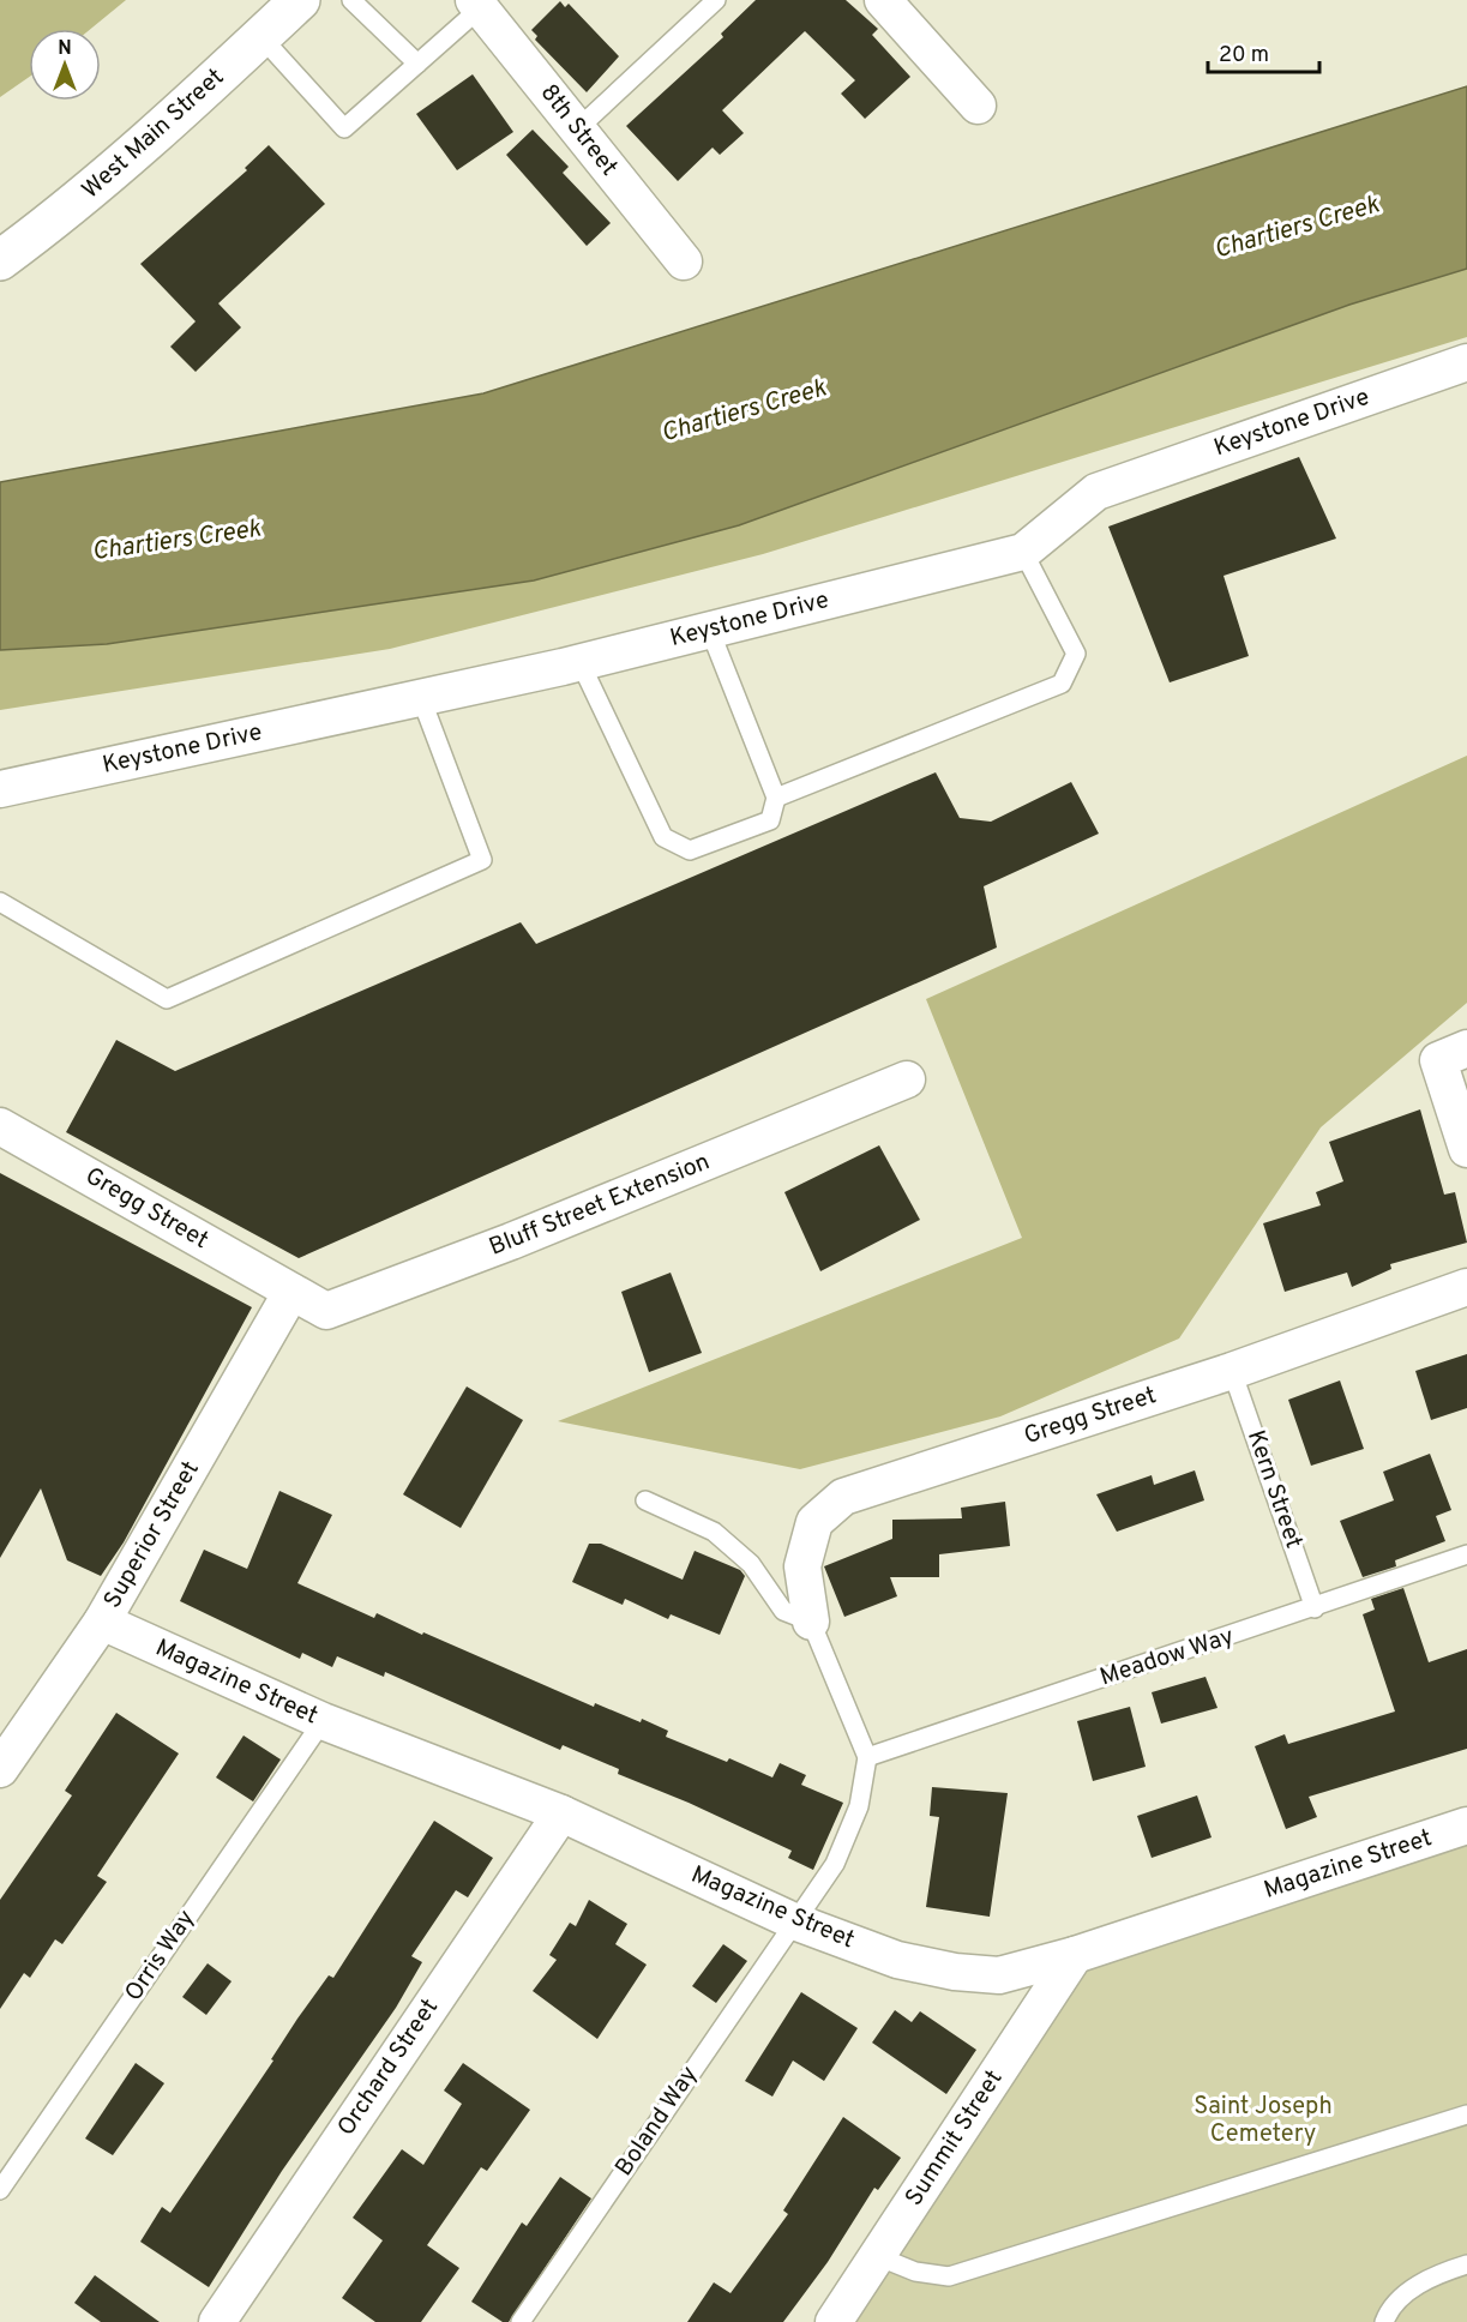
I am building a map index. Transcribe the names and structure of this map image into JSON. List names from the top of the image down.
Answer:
{
  "streets": {
    "main road": ["West Main Street"],
    "street": [
      "8th Street",
      "Keystone Drive",
      "Bluff Street Extension",
      "Gregg Street",
      "Superior Street",
      "Magazine Street",
      "Orchard Street",
      "Summit Street"
    ],
    "lane": [
      "Kern Street",
      "Meadow Way",
      "Orris Way",
      "Boland Way"
    ]
  },
  "crossings": [
    ["Bluff Street Extension", "Gregg Street"],
    ["Bluff Street Extension", "Superior Street"],
    ["Gregg Street", "Kern Street"],
    ["Gregg Street", "Superior Street"],
    ["Kern Street", "Meadow Way"],
    ["Superior Street", "Magazine Street"],
    ["Meadow Way", "Boland Way"],
    ["Magazine Street", "Orris Way"],
    ["Magazine Street", "Orchard Street"],
    ["Magazine Street", "Boland Way"],
    ["Magazine Street", "Summit Street"]
  ],
  "water": ["Chartiers Creek"],
  "parks": ["Saint Joseph Cemetery"],
  "scale_bar": "20 m",
  "north": "top"
}
